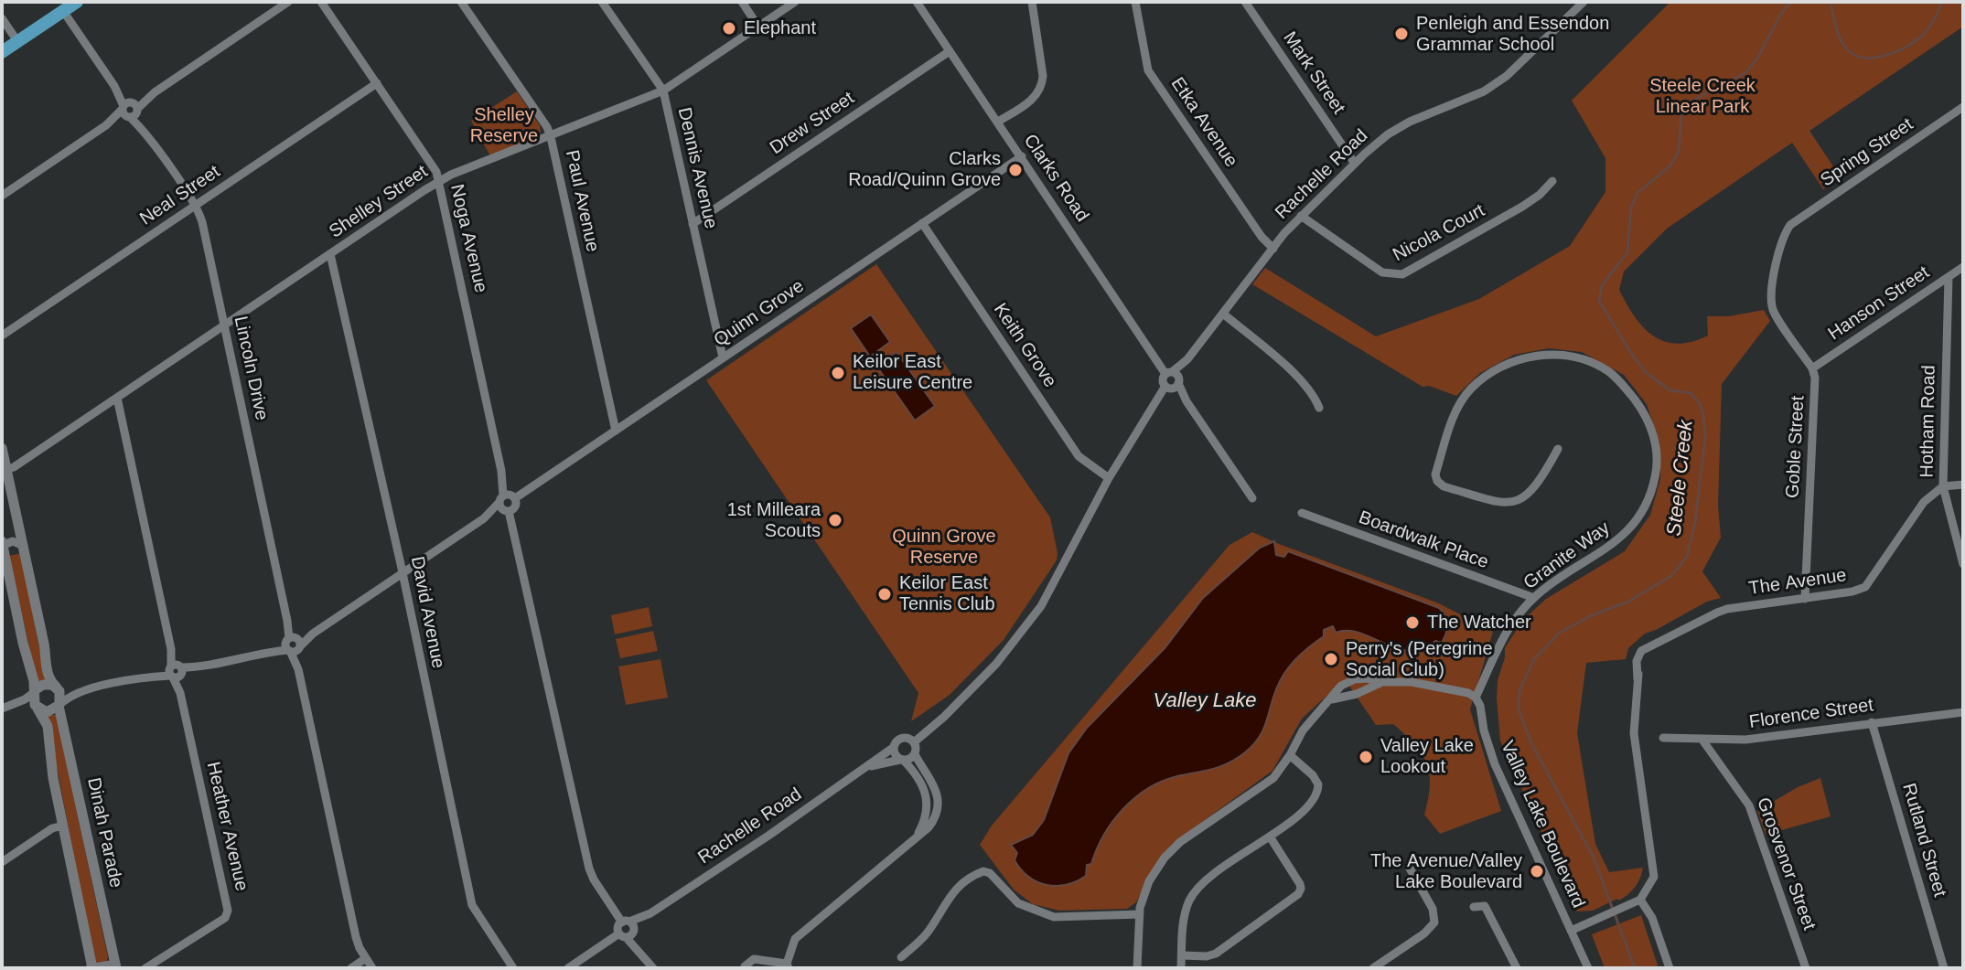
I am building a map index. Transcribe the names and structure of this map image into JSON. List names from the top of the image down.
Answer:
{
  "streets": {
    "street": [
      "Mark Street",
      "Etka Avenue",
      "Drew Street",
      "Spring Street",
      "Dennis Avenue",
      "Rachelle Road",
      "Clarks Road",
      "Neal Street",
      "Paul Avenue",
      "Shelley Street",
      "Nicola Court",
      "Noga Avenue",
      "Hanson Street",
      "Quinn Grove",
      "Keith Grove",
      "Lincoln Drive",
      "Hotham Road",
      "Goble Street",
      "Boardwalk Place",
      "Granite Way",
      "The Avenue",
      "David Avenue",
      "Florence Street",
      "Valley Lake Boulevard",
      "Heather Avenue",
      "Dinah Parade",
      "Rutland Street",
      "Grosvenor Street"
    ]
  },
  "crossings": [
    ["Mark Street", "Rachelle Road"],
    ["Etka Avenue", "Rachelle Road"],
    ["Drew Street", "Dennis Avenue"],
    ["Drew Street", "Clarks Road"],
    ["Spring Street", "Hanson Street"],
    ["Spring Street", "Goble Street"],
    ["Dennis Avenue", "Shelley Street"],
    ["Dennis Avenue", "Quinn Grove"],
    ["Rachelle Road", "Clarks Road"],
    ["Rachelle Road", "Nicola Court"],
    ["Rachelle Road", "Noga Avenue"],
    ["Rachelle Road", "Keith Grove"],
    ["Clarks Road", "Quinn Grove"],
    ["Neal Street", "Noga Avenue"],
    ["Neal Street", "Lincoln Drive"],
    ["Paul Avenue", "Shelley Street"],
    ["Paul Avenue", "Quinn Grove"],
    ["Shelley Street", "Noga Avenue"],
    ["Shelley Street", "Lincoln Drive"],
    ["Shelley Street", "David Avenue"],
    ["Shelley Street", "Heather Avenue"],
    ["Noga Avenue", "Quinn Grove"],
    ["Hanson Street", "Hotham Road"],
    ["Hanson Street", "Goble Street"],
    ["Quinn Grove", "Keith Grove"],
    ["Quinn Grove", "Lincoln Drive"],
    ["Quinn Grove", "David Avenue"],
    ["Quinn Grove", "Heather Avenue"],
    ["Quinn Grove", "Dinah Parade"],
    ["Hotham Road", "The Avenue"],
    ["Goble Street", "The Avenue"],
    ["Boardwalk Place", "Granite Way"],
    ["Granite Way", "Valley Lake Boulevard"],
    ["Florence Street", "Rutland Street"],
    ["Florence Street", "Grosvenor Street"]
  ],
  "water": ["Steele Creek", "Valley Lake"],
  "parks": ["Steele Creek Linear Park", "Shelley Reserve", "Quinn Grove Reserve"],
  "places": [
    "Elephant",
    "Penleigh and Essendon Grammar School",
    "Clarks Road/Quinn Grove",
    "Keilor East Leisure Centre",
    "1st Milleara Scouts",
    "Keilor East Tennis Club",
    "The Watcher",
    "Perry's (Peregrine Social Club)",
    "Valley Lake Lookout",
    "The Avenue/Valley Lake Boulevard"
  ]
}
